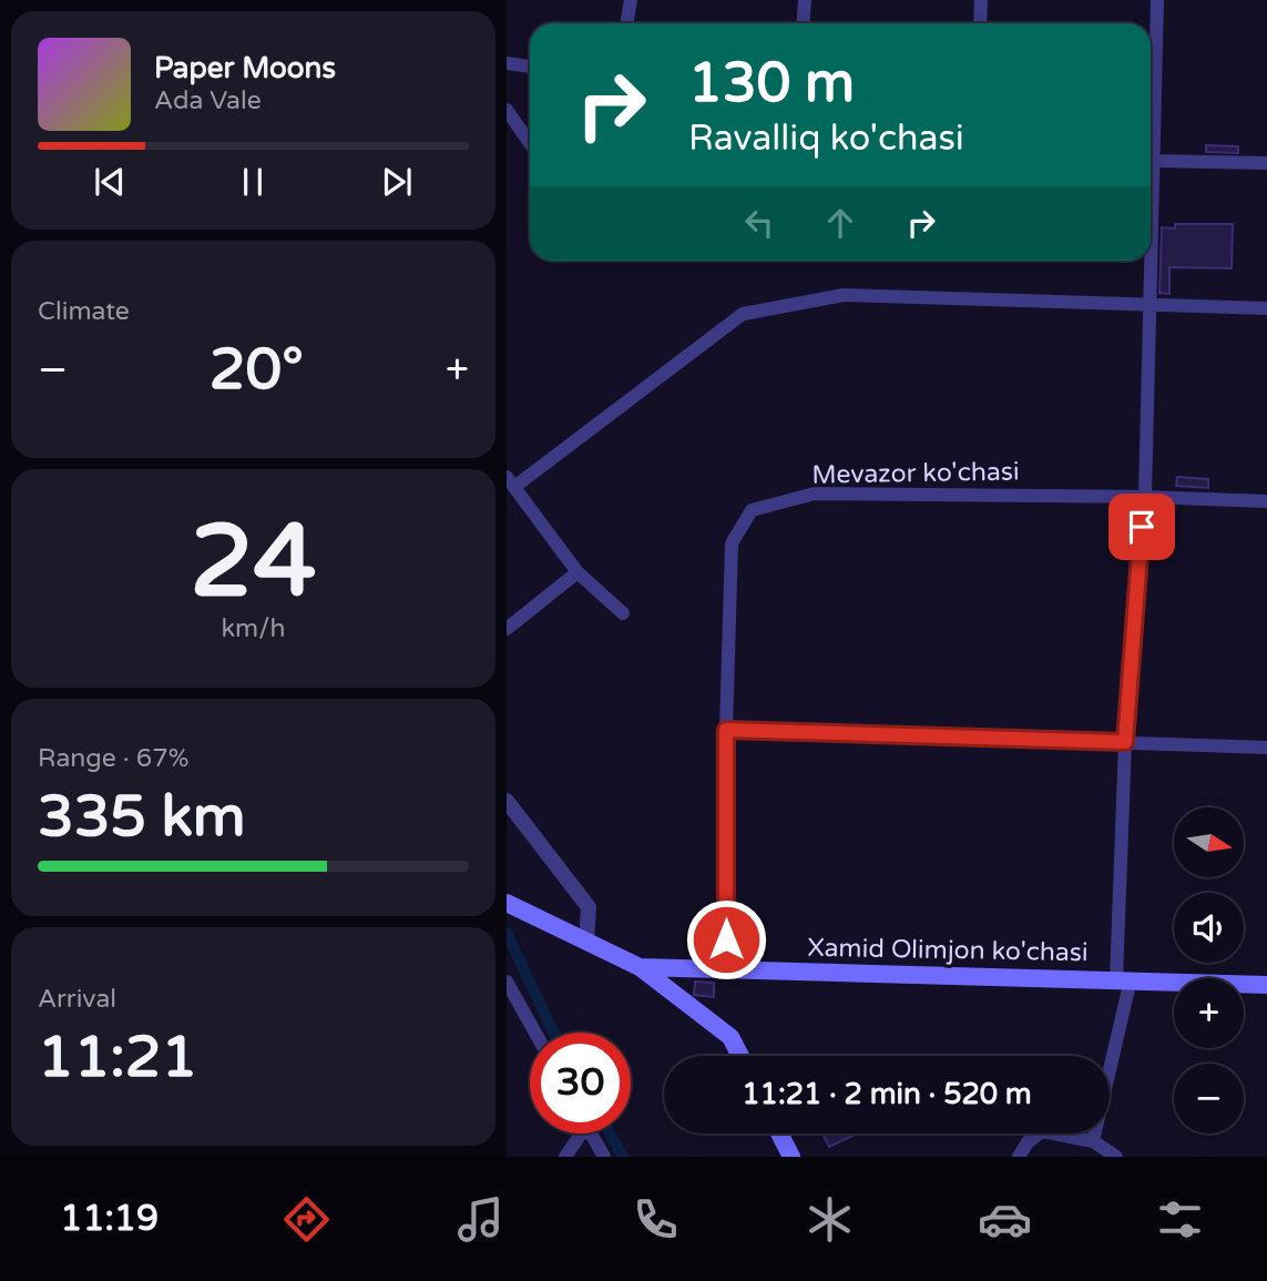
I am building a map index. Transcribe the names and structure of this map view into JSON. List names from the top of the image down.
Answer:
{
  "streets": {
    "main road": ["Xamid Olimjon ko'chasi"],
    "street": ["Mevazor ko'chasi"]
  },
  "crossings": [
    ["Mevazor ko'chasi", "Xamid Olimjon ko'chasi"]
  ],
  "north": "right",
  "page": {
    "turn": ["130 m", "Ravalliq ko'chasi"],
    "song": ["Paper Moons", "Ada Vale"],
    "tile": [
      "Climate",
      ["24", "km/h"],
      ["Range · 67%", "335 km"],
      ["Arrival", "11:21"]
    ],
    "heat": ["−", "20°", "+"],
    "map_buttons": ["+", "−"],
    "limit": "30",
    "trip": "11:21 · 2 min · 520 m",
    "tabs": "11:19"
  }
}
